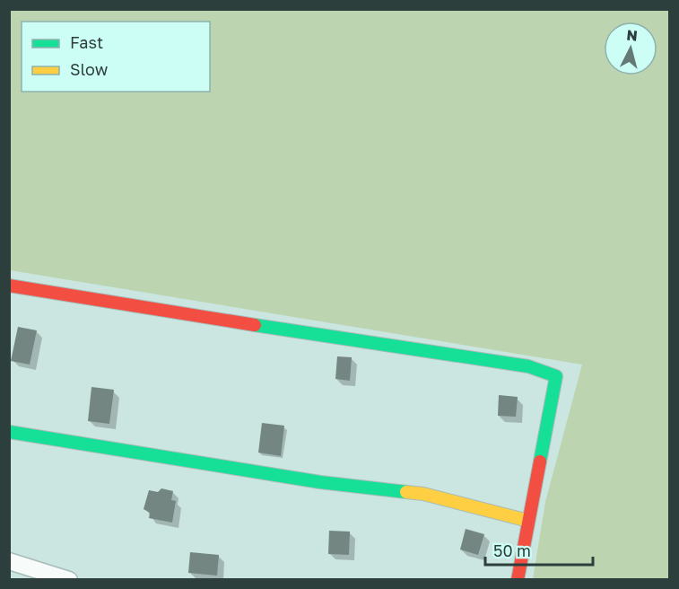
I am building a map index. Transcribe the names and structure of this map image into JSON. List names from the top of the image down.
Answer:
{
  "legend": ["Fast", "Slow"],
  "scale_bar": "50 m",
  "north": "top"
}
